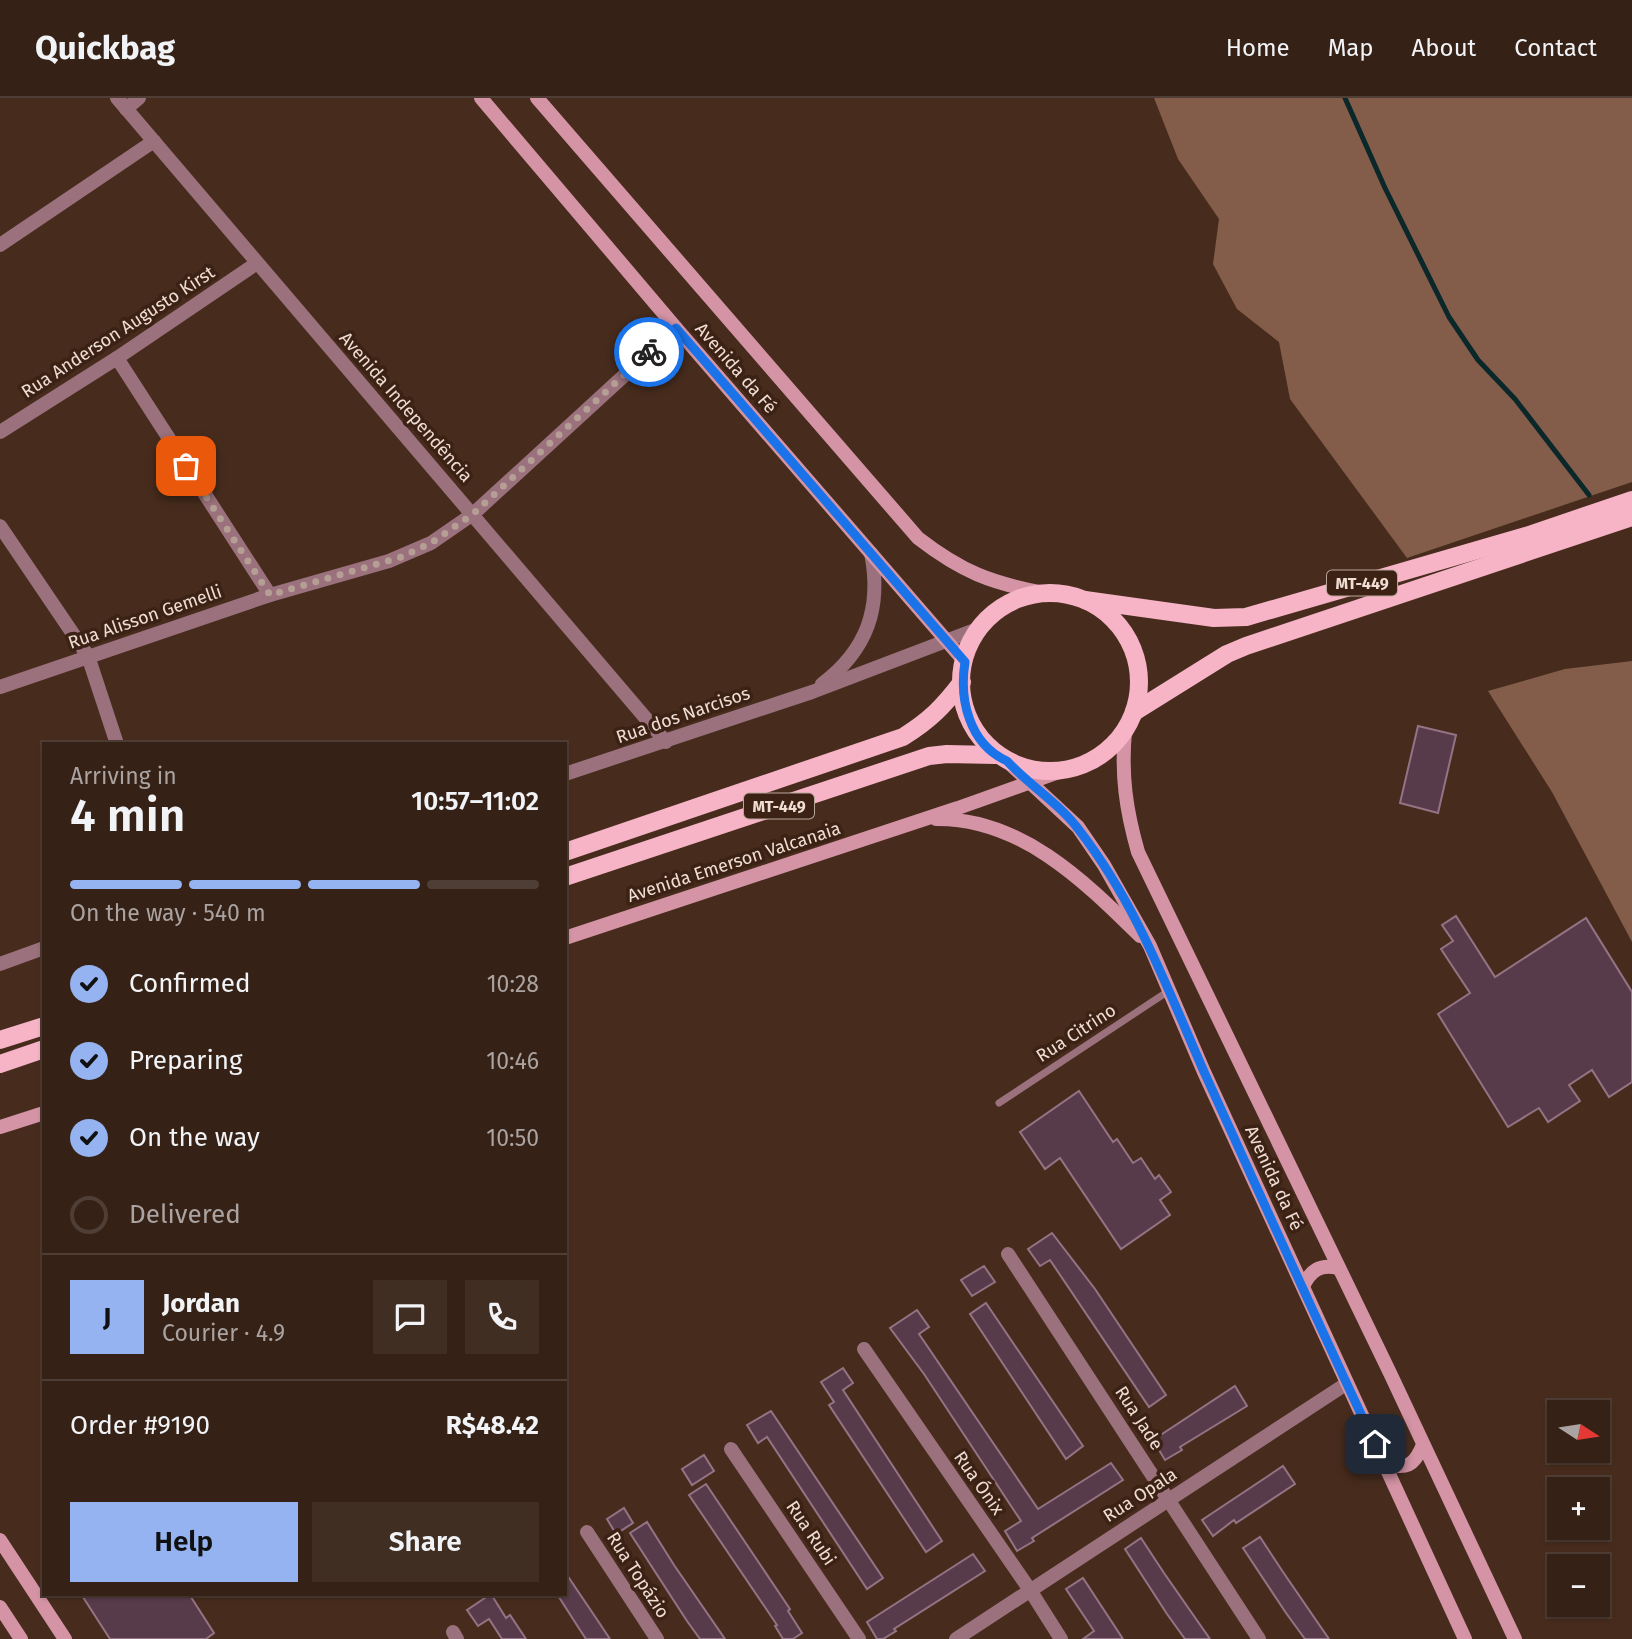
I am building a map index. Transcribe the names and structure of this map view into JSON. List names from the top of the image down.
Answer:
{
  "streets": {
    "main road": ["Avenida da Fé", "MT-449", "Avenida Emerson Valcanaia"],
    "street": [
      "Rua Anderson Augusto Kirst",
      "Avenida Independência",
      "Rua Alisson Gemelli",
      "Rua dos Narcisos",
      "Rua Jade",
      "Rua Ónix",
      "Rua Opala",
      "Rua Rubi",
      "Rua Topázio"
    ],
    "lane": ["Rua Citrino"]
  },
  "crossings": [
    ["Rua Anderson Augusto Kirst", "Avenida Independência"],
    ["Avenida da Fé", "MT-449"],
    ["Avenida da Fé", "Rua Alisson Gemelli"],
    ["Avenida da Fé", "Rua dos Narcisos"],
    ["Avenida da Fé", "Avenida Emerson Valcanaia"],
    ["Avenida da Fé", "Rua Citrino"],
    ["Avenida da Fé", "Rua Opala"],
    ["Avenida Independência", "Rua Alisson Gemelli"],
    ["Avenida Independência", "Rua dos Narcisos"],
    ["MT-449", "Rua dos Narcisos"],
    ["MT-449", "Avenida Emerson Valcanaia"],
    ["Rua dos Narcisos", "Avenida Emerson Valcanaia"],
    ["Rua Jade", "Rua Opala"],
    ["Rua Ónix", "Rua Opala"]
  ],
  "north": "right",
  "page": {
    "header": "Quickbag",
    "nav": [
      "Home",
      "Map",
      "About",
      "Contact"
    ],
    "heading": ["4 min", "Arriving in", "10:57–11:02"],
    "panel": [
      "Jordan",
      "Courier · 4.9",
      "Order #9190",
      "R$48.42"
    ],
    "bar": "On the way · 540 m",
    "list": [
      ["Confirmed", "10:28"],
      ["Preparing", "10:46"],
      ["On the way", "10:50"],
      "Delivered"
    ],
    "round": "J",
    "map_buttons": ["+", "−"],
    "buttons": ["Help", "Share"]
  }
}
